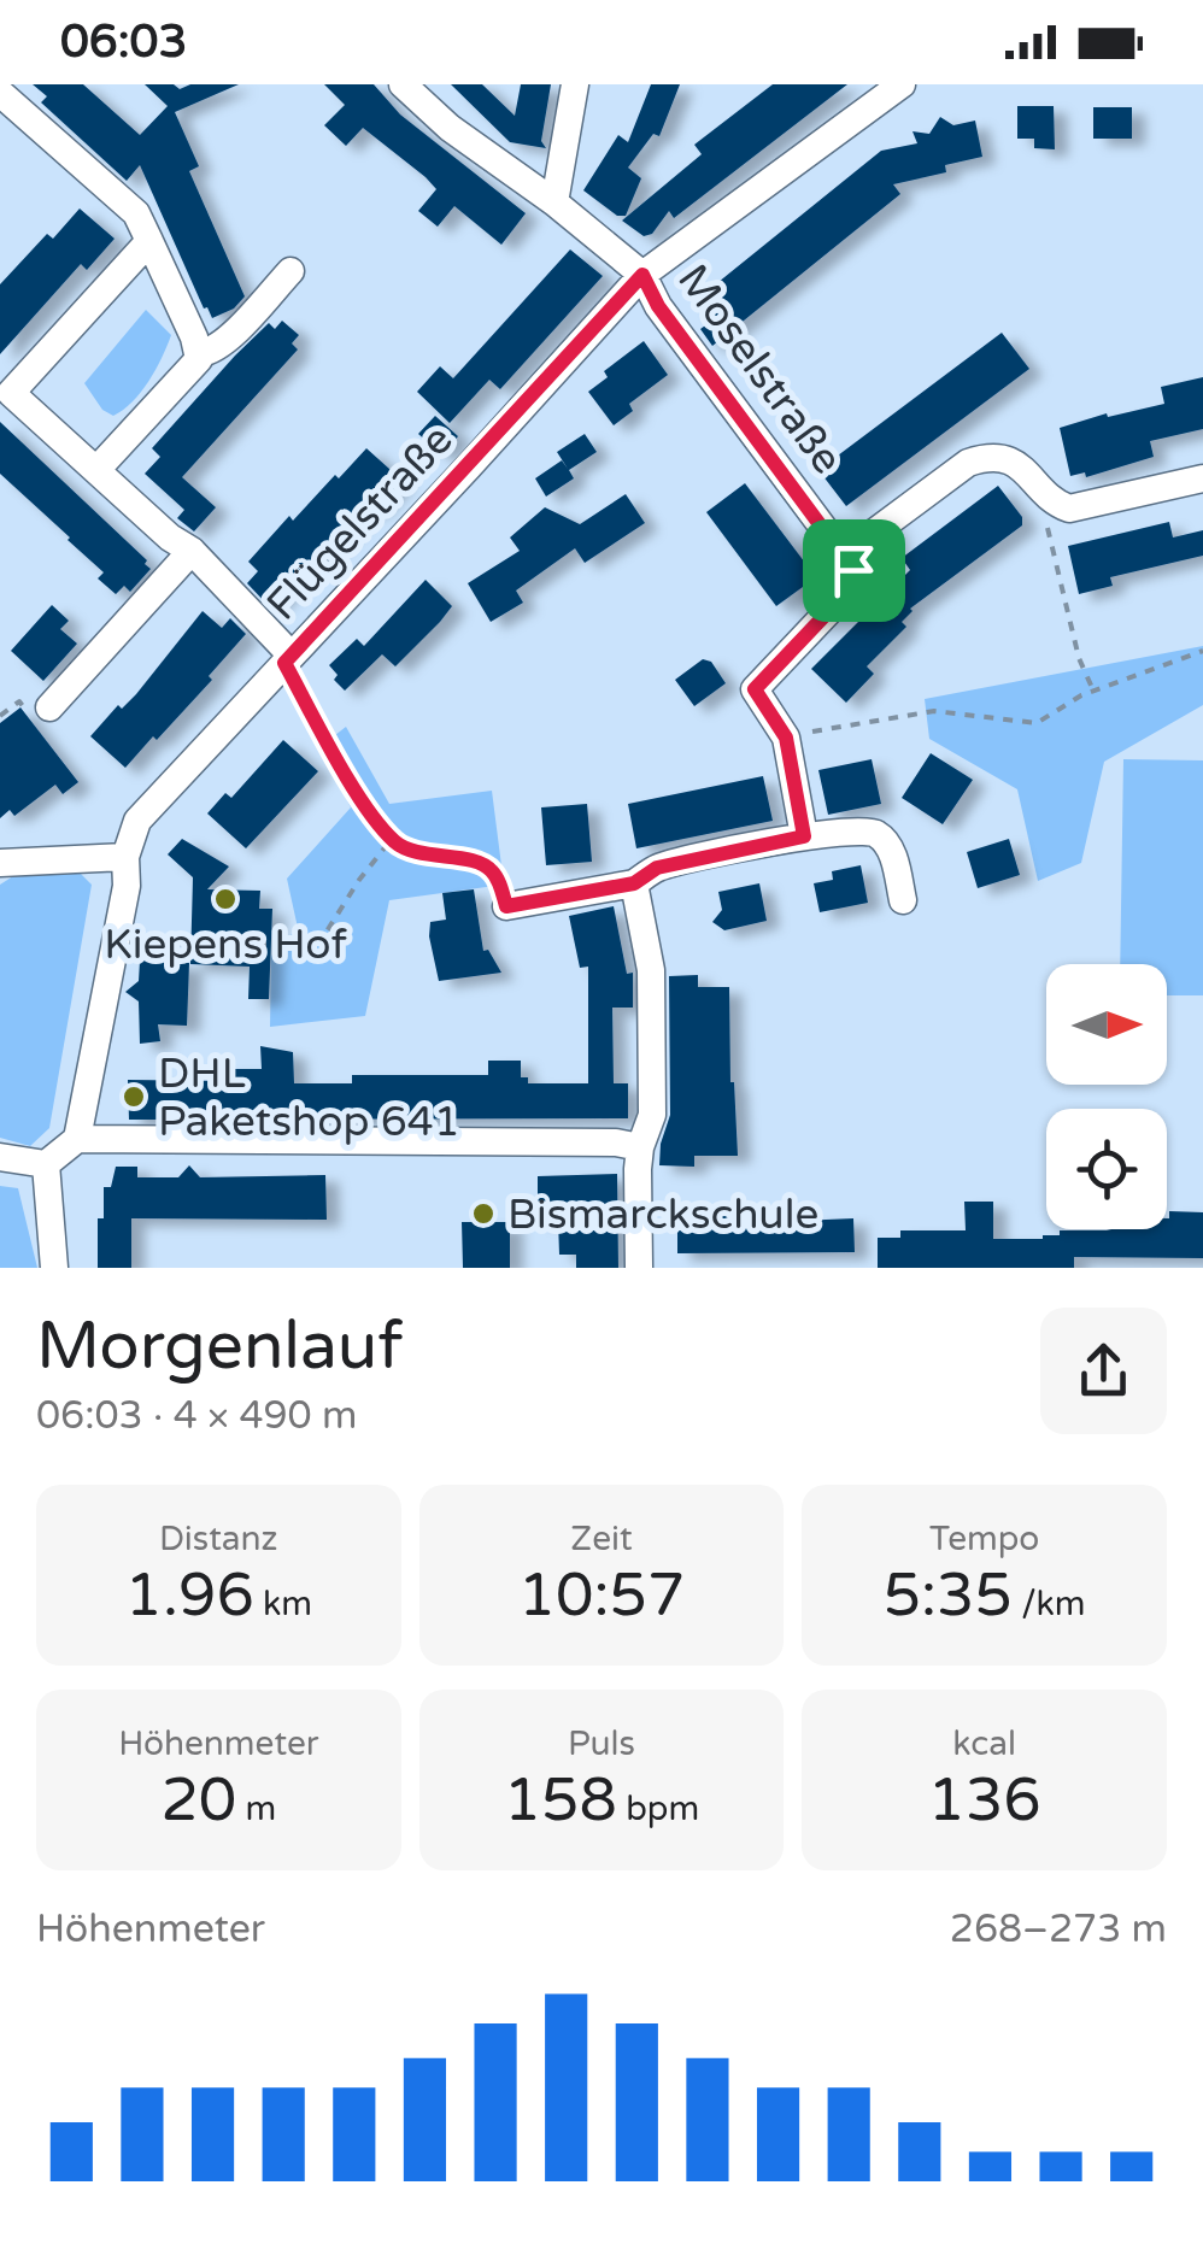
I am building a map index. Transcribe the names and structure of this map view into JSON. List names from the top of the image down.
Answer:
{
  "streets": {
    "street": ["Moselstraße", "Flügelstraße"]
  },
  "crossings": [
    ["Moselstraße", "Flügelstraße"]
  ],
  "places": ["Kiepens Hof", "DHL Paketshop 641", "Bismarckschule"],
  "north": "right",
  "page": {
    "status": "06:03",
    "heading": ["Morgenlauf", "06:03 · 4 × 490 m"],
    "stats": [
      ["Distanz", "1.96 km"],
      ["Zeit", "10:57"],
      ["Tempo", "5:35 /km"],
      ["Höhenmeter", "20 m"],
      ["Puls", "158 bpm"],
      ["kcal", "136"]
    ],
    "chart": ["Höhenmeter", "268–273 m"]
  }
}
